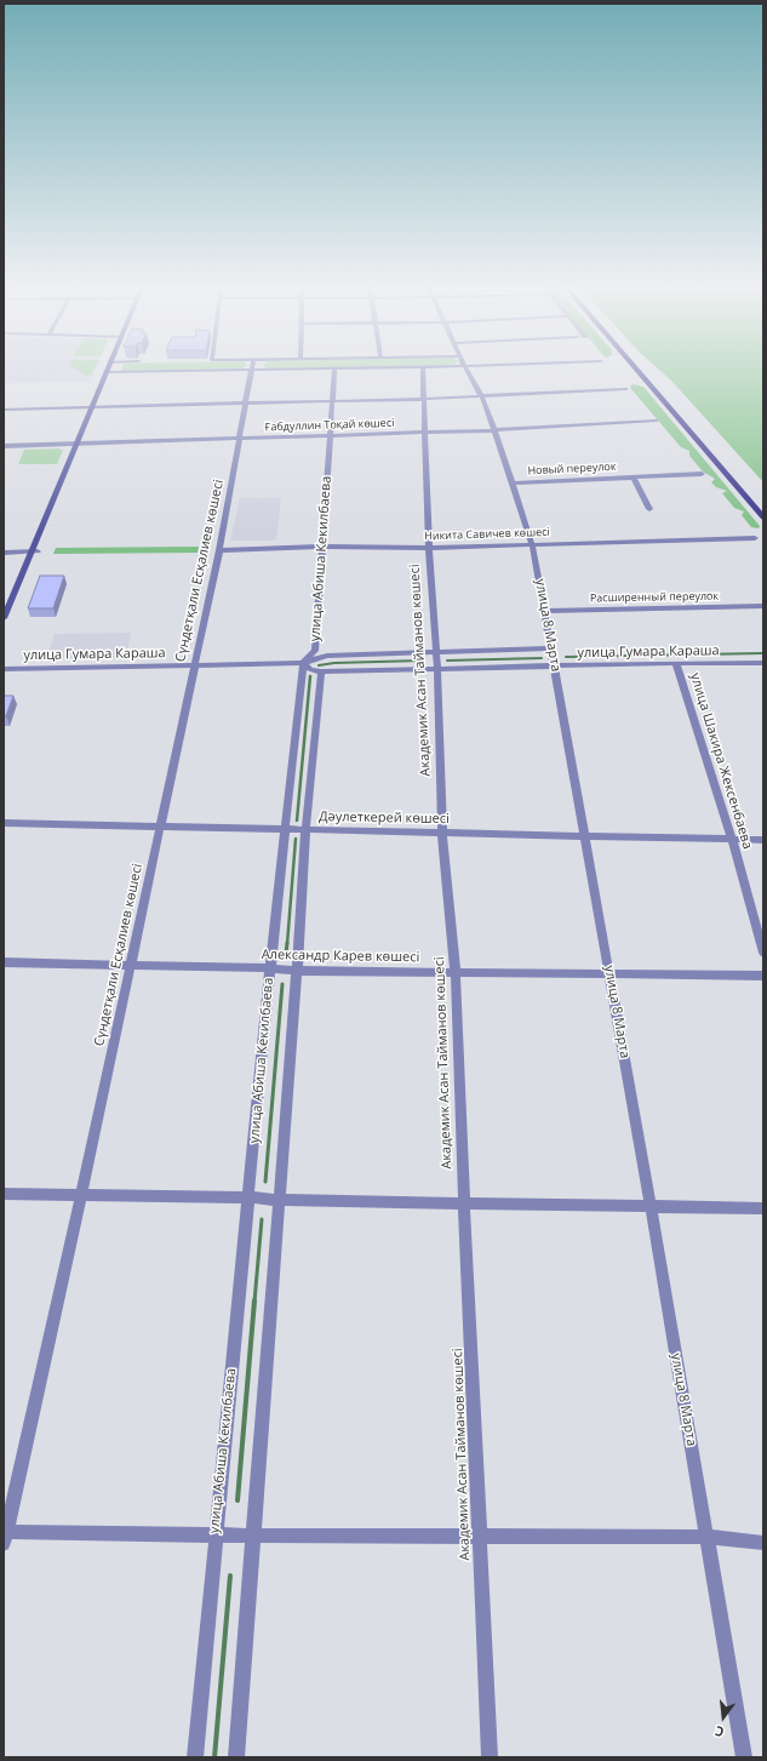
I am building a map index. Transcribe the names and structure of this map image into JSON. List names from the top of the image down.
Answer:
{
  "streets": {
    "street": [
      "Ғабдуллин Тоқай көшесі",
      "Новый переулок",
      "Никита Савичев көшесі",
      "улица Абиша Кекилбаева",
      "Сүндетқали Есқалиев көшесі",
      "Расширенный переулок",
      "улица 8 Марта",
      "улица Гумара Караша",
      "Академик Асан Тайманов көшесі",
      "улица Шакира Жексенбаева",
      "Дәулеткерей көшесі",
      "Александр Карев көшесі"
    ]
  },
  "crossings": [
    ["Ғабдуллин Тоқай көшесі", "улица Абиша Кекилбаева"],
    ["Ғабдуллин Тоқай көшесі", "Сүндетқали Есқалиев көшесі"],
    ["Ғабдуллин Тоқай көшесі", "улица 8 Марта"],
    ["Ғабдуллин Тоқай көшесі", "Академик Асан Тайманов көшесі"],
    ["Новый переулок", "улица 8 Марта"],
    ["Никита Савичев көшесі", "улица Абиша Кекилбаева"],
    ["Никита Савичев көшесі", "Сүндетқали Есқалиев көшесі"],
    ["Никита Савичев көшесі", "улица 8 Марта"],
    ["Никита Савичев көшесі", "Академик Асан Тайманов көшесі"],
    ["улица Абиша Кекилбаева", "улица Гумара Караша"],
    ["улица Абиша Кекилбаева", "Дәулеткерей көшесі"],
    ["улица Абиша Кекилбаева", "Александр Карев көшесі"],
    ["Сүндетқали Есқалиев көшесі", "улица Гумара Караша"],
    ["Сүндетқали Есқалиев көшесі", "Дәулеткерей көшесі"],
    ["Сүндетқали Есқалиев көшесі", "Александр Карев көшесі"],
    ["Расширенный переулок", "улица 8 Марта"],
    ["улица 8 Марта", "улица Гумара Караша"],
    ["улица 8 Марта", "Дәулеткерей көшесі"],
    ["улица 8 Марта", "Александр Карев көшесі"],
    ["улица Гумара Караша", "Академик Асан Тайманов көшесі"],
    ["улица Гумара Караша", "улица Шакира Жексенбаева"],
    ["Академик Асан Тайманов көшесі", "Дәулеткерей көшесі"],
    ["Академик Асан Тайманов көшесі", "Александр Карев көшесі"],
    ["улица Шакира Жексенбаева", "Дәулеткерей көшесі"]
  ],
  "north": "bottom"
}
